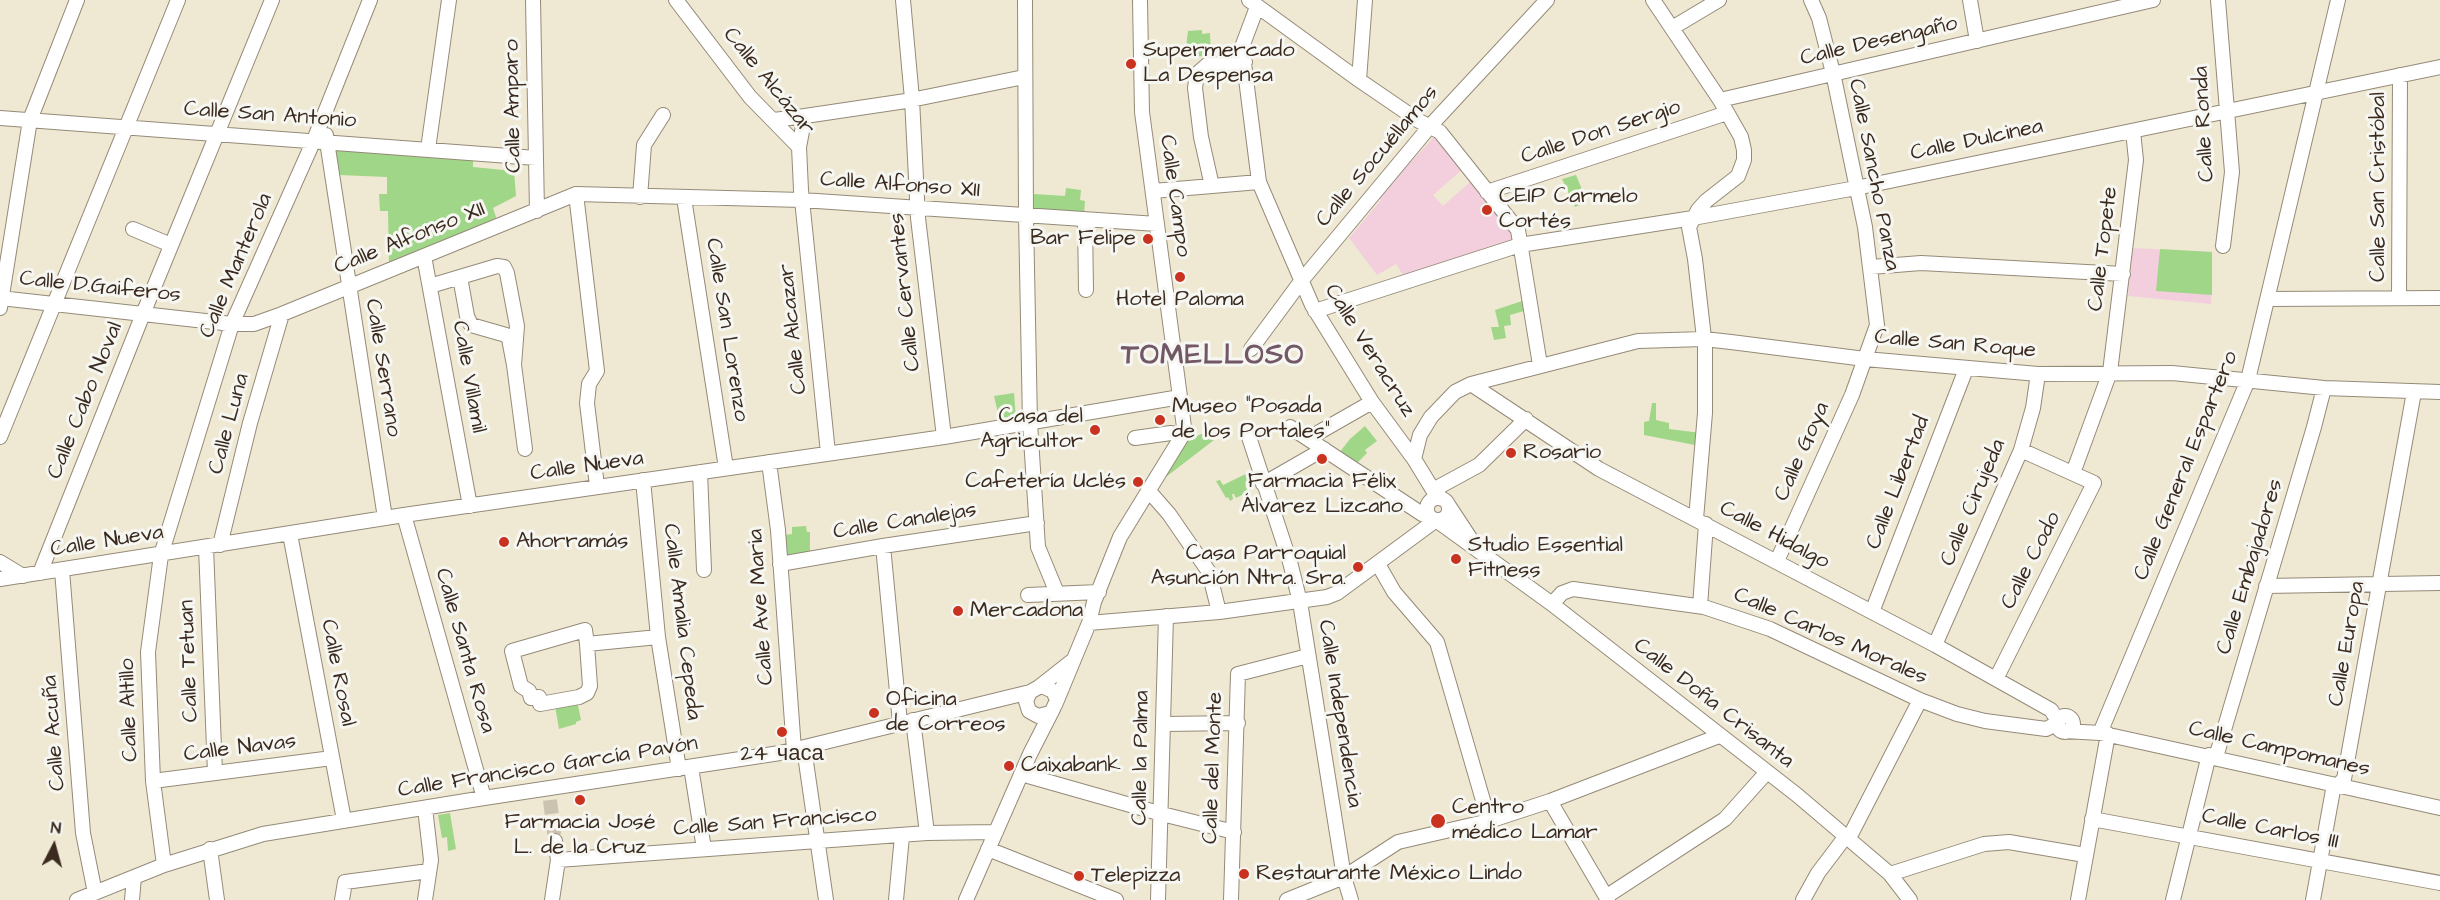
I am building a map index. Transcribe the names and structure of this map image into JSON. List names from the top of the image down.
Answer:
{
  "streets": {
    "street": [
      "Calle Desengaño",
      "Calle Alcázar",
      "Calle Amparo",
      "Calle San Antonio",
      "Calle Ronda",
      "Calle Don Sergio",
      "Calle Dulcinea",
      "Calle Socuéllamos",
      "Calle Sancho Panza",
      "Calle Alfonso XII",
      "Calle San Cristóbal",
      "Calle Campo",
      "Calle Topete",
      "Calle Manterola",
      "Calle D.Gaiferos",
      "Calle Cervantes",
      "Calle Alcazar",
      "Calle San Lorenzo",
      "Calle San Roque",
      "Calle Veracruz",
      "Calle Serrano",
      "Calle Villamil",
      "Calle Cabo Noval",
      "Calle Luna",
      "Calle Goya",
      "Calle General Espartero",
      "Calle Nueva",
      "Calle Libertad",
      "Calle Cirujeda",
      "Calle Canalejas",
      "Calle Hidalgo",
      "Calle Codo",
      "Calle Embajadores",
      "Calle Ave Maria",
      "Calle Amalia Cepeda",
      "Calle Carlos Morales",
      "Calle Europa",
      "Calle Santa Rosa",
      "Calle Tetuan",
      "Calle Rosal",
      "Calle Doña Crisanta",
      "Calle Altillo",
      "Calle Independencia",
      "Calle Acuña",
      "Calle Navas",
      "Calle Campomanes",
      "Calle la Palma",
      "Calle Francisco García Pavón",
      "Calle del Monte",
      "Calle San Francisco",
      "Calle Carlos III"
    ]
  },
  "crossings": [
    ["Calle Desengaño", "Calle Sancho Panza"],
    ["Calle Alcázar", "Calle Alfonso XII"],
    ["Calle Alcázar", "Calle Alcazar"],
    ["Calle Amparo", "Calle San Antonio"],
    ["Calle Amparo", "Calle Alfonso XII"],
    ["Calle San Antonio", "Calle Manterola"],
    ["Calle San Antonio", "Calle Serrano"],
    ["Calle San Antonio", "Calle Cabo Noval"],
    ["Calle Ronda", "Calle Dulcinea"],
    ["Calle Dulcinea", "Calle Sancho Panza"],
    ["Calle Dulcinea", "Calle San Cristóbal"],
    ["Calle Dulcinea", "Calle Topete"],
    ["Calle Dulcinea", "Calle Veracruz"],
    ["Calle Dulcinea", "Calle General Espartero"],
    ["Calle Socuéllamos", "Calle Veracruz"],
    ["Calle Sancho Panza", "Calle San Roque"],
    ["Calle Sancho Panza", "Calle Goya"],
    ["Calle Alfonso XII", "Calle Campo"],
    ["Calle Alfonso XII", "Calle Manterola"],
    ["Calle Alfonso XII", "Calle D.Gaiferos"],
    ["Calle Alfonso XII", "Calle Cervantes"],
    ["Calle Alfonso XII", "Calle Alcazar"],
    ["Calle Alfonso XII", "Calle San Lorenzo"],
    ["Calle Alfonso XII", "Calle Serrano"],
    ["Calle Alfonso XII", "Calle Villamil"],
    ["Calle Alfonso XII", "Calle Luna"],
    ["Calle Campo", "Calle Nueva"],
    ["Calle Topete", "Calle San Roque"],
    ["Calle Manterola", "Calle D.Gaiferos"],
    ["Calle Manterola", "Calle Serrano"],
    ["Calle Manterola", "Calle Nueva"],
    ["Calle Manterola", "Calle Altillo"],
    ["Calle D.Gaiferos", "Calle Cabo Noval"],
    ["Calle Cervantes", "Calle Nueva"],
    ["Calle Alcazar", "Calle Nueva"],
    ["Calle San Lorenzo", "Calle Nueva"],
    ["Calle San Roque", "Calle Veracruz"],
    ["Calle San Roque", "Calle Goya"],
    ["Calle San Roque", "Calle General Espartero"],
    ["Calle San Roque", "Calle Libertad"],
    ["Calle San Roque", "Calle Cirujeda"],
    ["Calle San Roque", "Calle Hidalgo"],
    ["Calle San Roque", "Calle Embajadores"],
    ["Calle San Roque", "Calle Europa"],
    ["Calle Veracruz", "Calle Doña Crisanta"],
    ["Calle Serrano", "Calle Nueva"],
    ["Calle Villamil", "Calle Nueva"],
    ["Calle Cabo Noval", "Calle Nueva"],
    ["Calle Luna", "Calle Nueva"],
    ["Calle Luna", "Calle Tetuan"],
    ["Calle Goya", "Calle Hidalgo"],
    ["Calle General Espartero", "Calle Hidalgo"],
    ["Calle General Espartero", "Calle Campomanes"],
    ["Calle General Espartero", "Calle Carlos III"],
    ["Calle Nueva", "Calle Ave Maria"],
    ["Calle Nueva", "Calle Amalia Cepeda"],
    ["Calle Nueva", "Calle Santa Rosa"],
    ["Calle Nueva", "Calle Tetuan"],
    ["Calle Nueva", "Calle Rosal"],
    ["Calle Nueva", "Calle Altillo"],
    ["Calle Nueva", "Calle Acuña"],
    ["Calle Libertad", "Calle Hidalgo"],
    ["Calle Cirujeda", "Calle Hidalgo"],
    ["Calle Cirujeda", "Calle Codo"],
    ["Calle Canalejas", "Calle Ave Maria"],
    ["Calle Hidalgo", "Calle Codo"],
    ["Calle Hidalgo", "Calle Carlos Morales"],
    ["Calle Hidalgo", "Calle Campomanes"],
    ["Calle Embajadores", "Calle Campomanes"],
    ["Calle Embajadores", "Calle Carlos III"],
    ["Calle Ave Maria", "Calle Francisco García Pavón"],
    ["Calle Ave Maria", "Calle San Francisco"],
    ["Calle Amalia Cepeda", "Calle Francisco García Pavón"],
    ["Calle Amalia Cepeda", "Calle San Francisco"],
    ["Calle Carlos Morales", "Calle Doña Crisanta"],
    ["Calle Europa", "Calle Campomanes"],
    ["Calle Europa", "Calle Carlos III"],
    ["Calle Santa Rosa", "Calle Francisco García Pavón"],
    ["Calle Tetuan", "Calle Navas"],
    ["Calle Rosal", "Calle Navas"],
    ["Calle Rosal", "Calle Francisco García Pavón"],
    ["Calle Altillo", "Calle Navas"],
    ["Calle Altillo", "Calle Francisco García Pavón"],
    ["Calle Independencia", "Calle del Monte"],
    ["Calle Acuña", "Calle Francisco García Pavón"]
  ],
  "districts": ["TOMELLOSO"],
  "places": [
    "Supermercado La Despensa",
    "CEIP Carmelo Cortés",
    "Bar Felipe",
    "Hotel Paloma",
    "Museo \"Posada de los Portales\"",
    "Casa del Agricultor",
    "Rosario",
    "Farmacia Félix Álvarez Lizcano",
    "Cafetería Uclés",
    "Ahorramás",
    "Studio Essential Fitness",
    "Casa Parroquial Asunción Ntra. Sra.",
    "Mercadona",
    "Oficina de Correos",
    "24 часа",
    "Caixabank",
    "Farmacia José L. de la Cruz",
    "Centro médico Lamar",
    "Restaurante México Lindo",
    "Telepizza"
  ],
  "north": "top"
}
